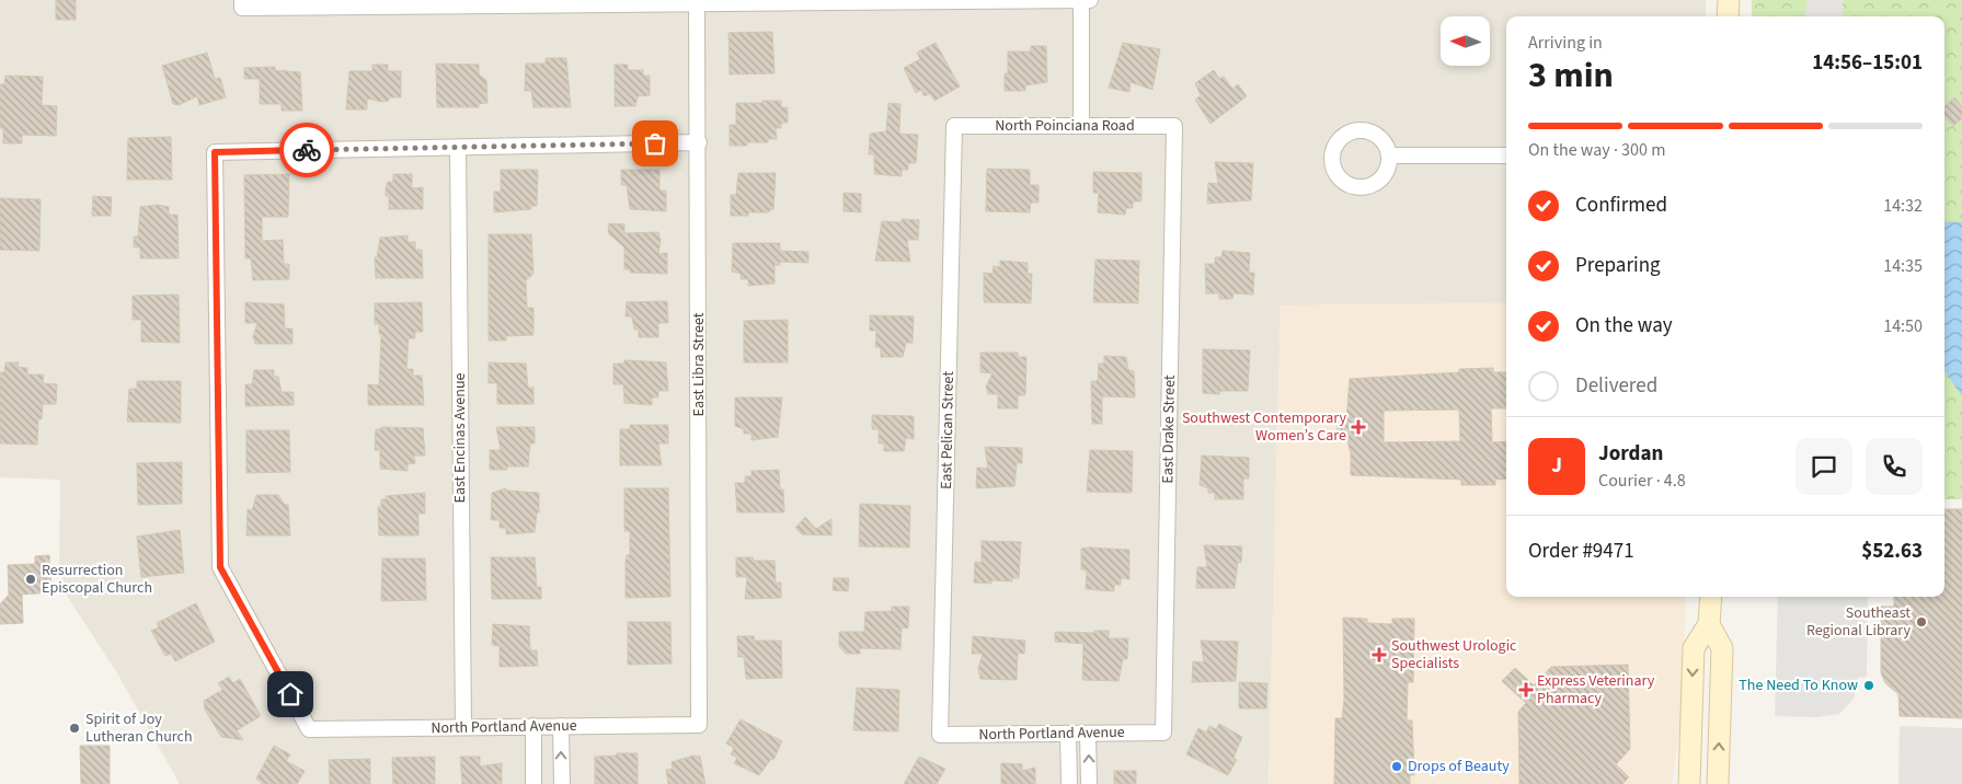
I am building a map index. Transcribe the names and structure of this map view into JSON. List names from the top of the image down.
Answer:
{
  "streets": {
    "street": [
      "North Poinciana Road",
      "East Libra Street",
      "East Drake Street",
      "East Pelican Street",
      "East Encinas Avenue",
      "North Portland Avenue"
    ]
  },
  "crossings": [
    ["North Poinciana Road", "East Drake Street"],
    ["North Poinciana Road", "East Pelican Street"],
    ["East Libra Street", "North Portland Avenue"],
    ["East Drake Street", "North Portland Avenue"],
    ["East Pelican Street", "North Portland Avenue"],
    ["East Encinas Avenue", "North Portland Avenue"]
  ],
  "places": {
    "health": ["Southwest Contemporary Women’s Care", "Southwest Urologic Specialists", "Express Veterinary Pharmacy"],
    "other": [
      "Resurrection Episcopal Church",
      "Southeast Regional Library",
      "The Need To Know",
      "Spirit of Joy Lutheran Church",
      "Drops of Beauty"
    ]
  },
  "north": "left",
  "page": {
    "heading": ["3 min", "Arriving in", "14:56–15:01"],
    "panel": [
      "Jordan",
      "Courier · 4.8",
      "Order #9471",
      "$52.63"
    ],
    "bar": "On the way · 300 m",
    "list": [
      ["Confirmed", "14:32"],
      ["Preparing", "14:35"],
      ["On the way", "14:50"],
      "Delivered"
    ],
    "round": "J"
  }
}
